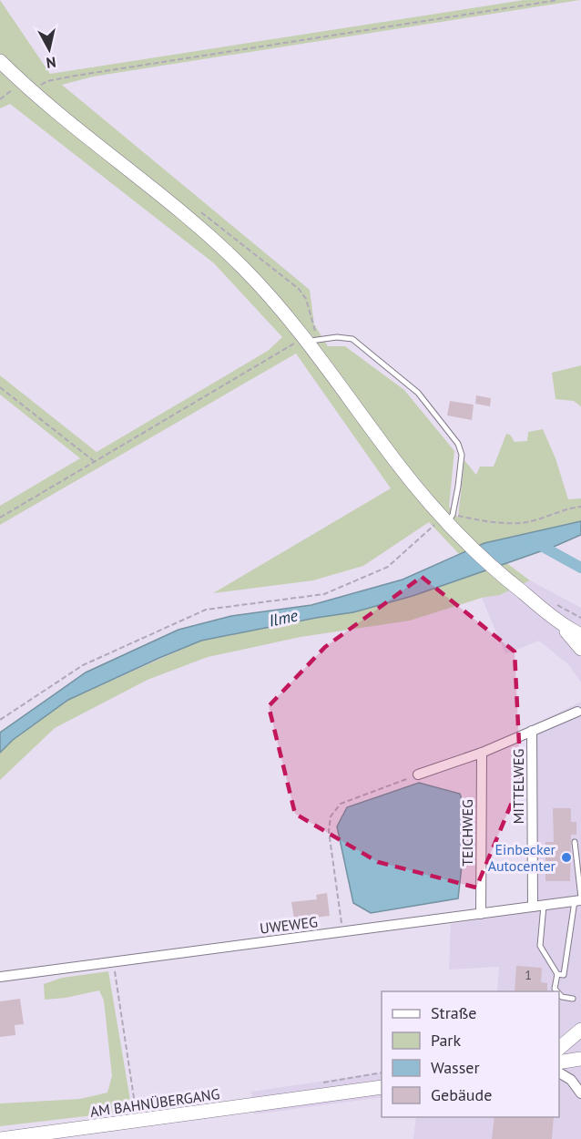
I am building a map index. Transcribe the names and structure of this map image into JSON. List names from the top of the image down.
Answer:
{
  "streets": {
    "main road": ["AM BAHNÜBERGANG"],
    "street": ["MITTELWEG", "TEICHWEG", "UWEWEG"]
  },
  "crossings": [
    ["MITTELWEG", "UWEWEG"],
    ["TEICHWEG", "UWEWEG"]
  ],
  "water": ["Ilme"],
  "places": ["Einbecker Autocenter"],
  "house_numbers": ["1"],
  "legend": [
    "Straße",
    "Park",
    "Wasser",
    "Gebäude"
  ],
  "north": "bottom"
}
